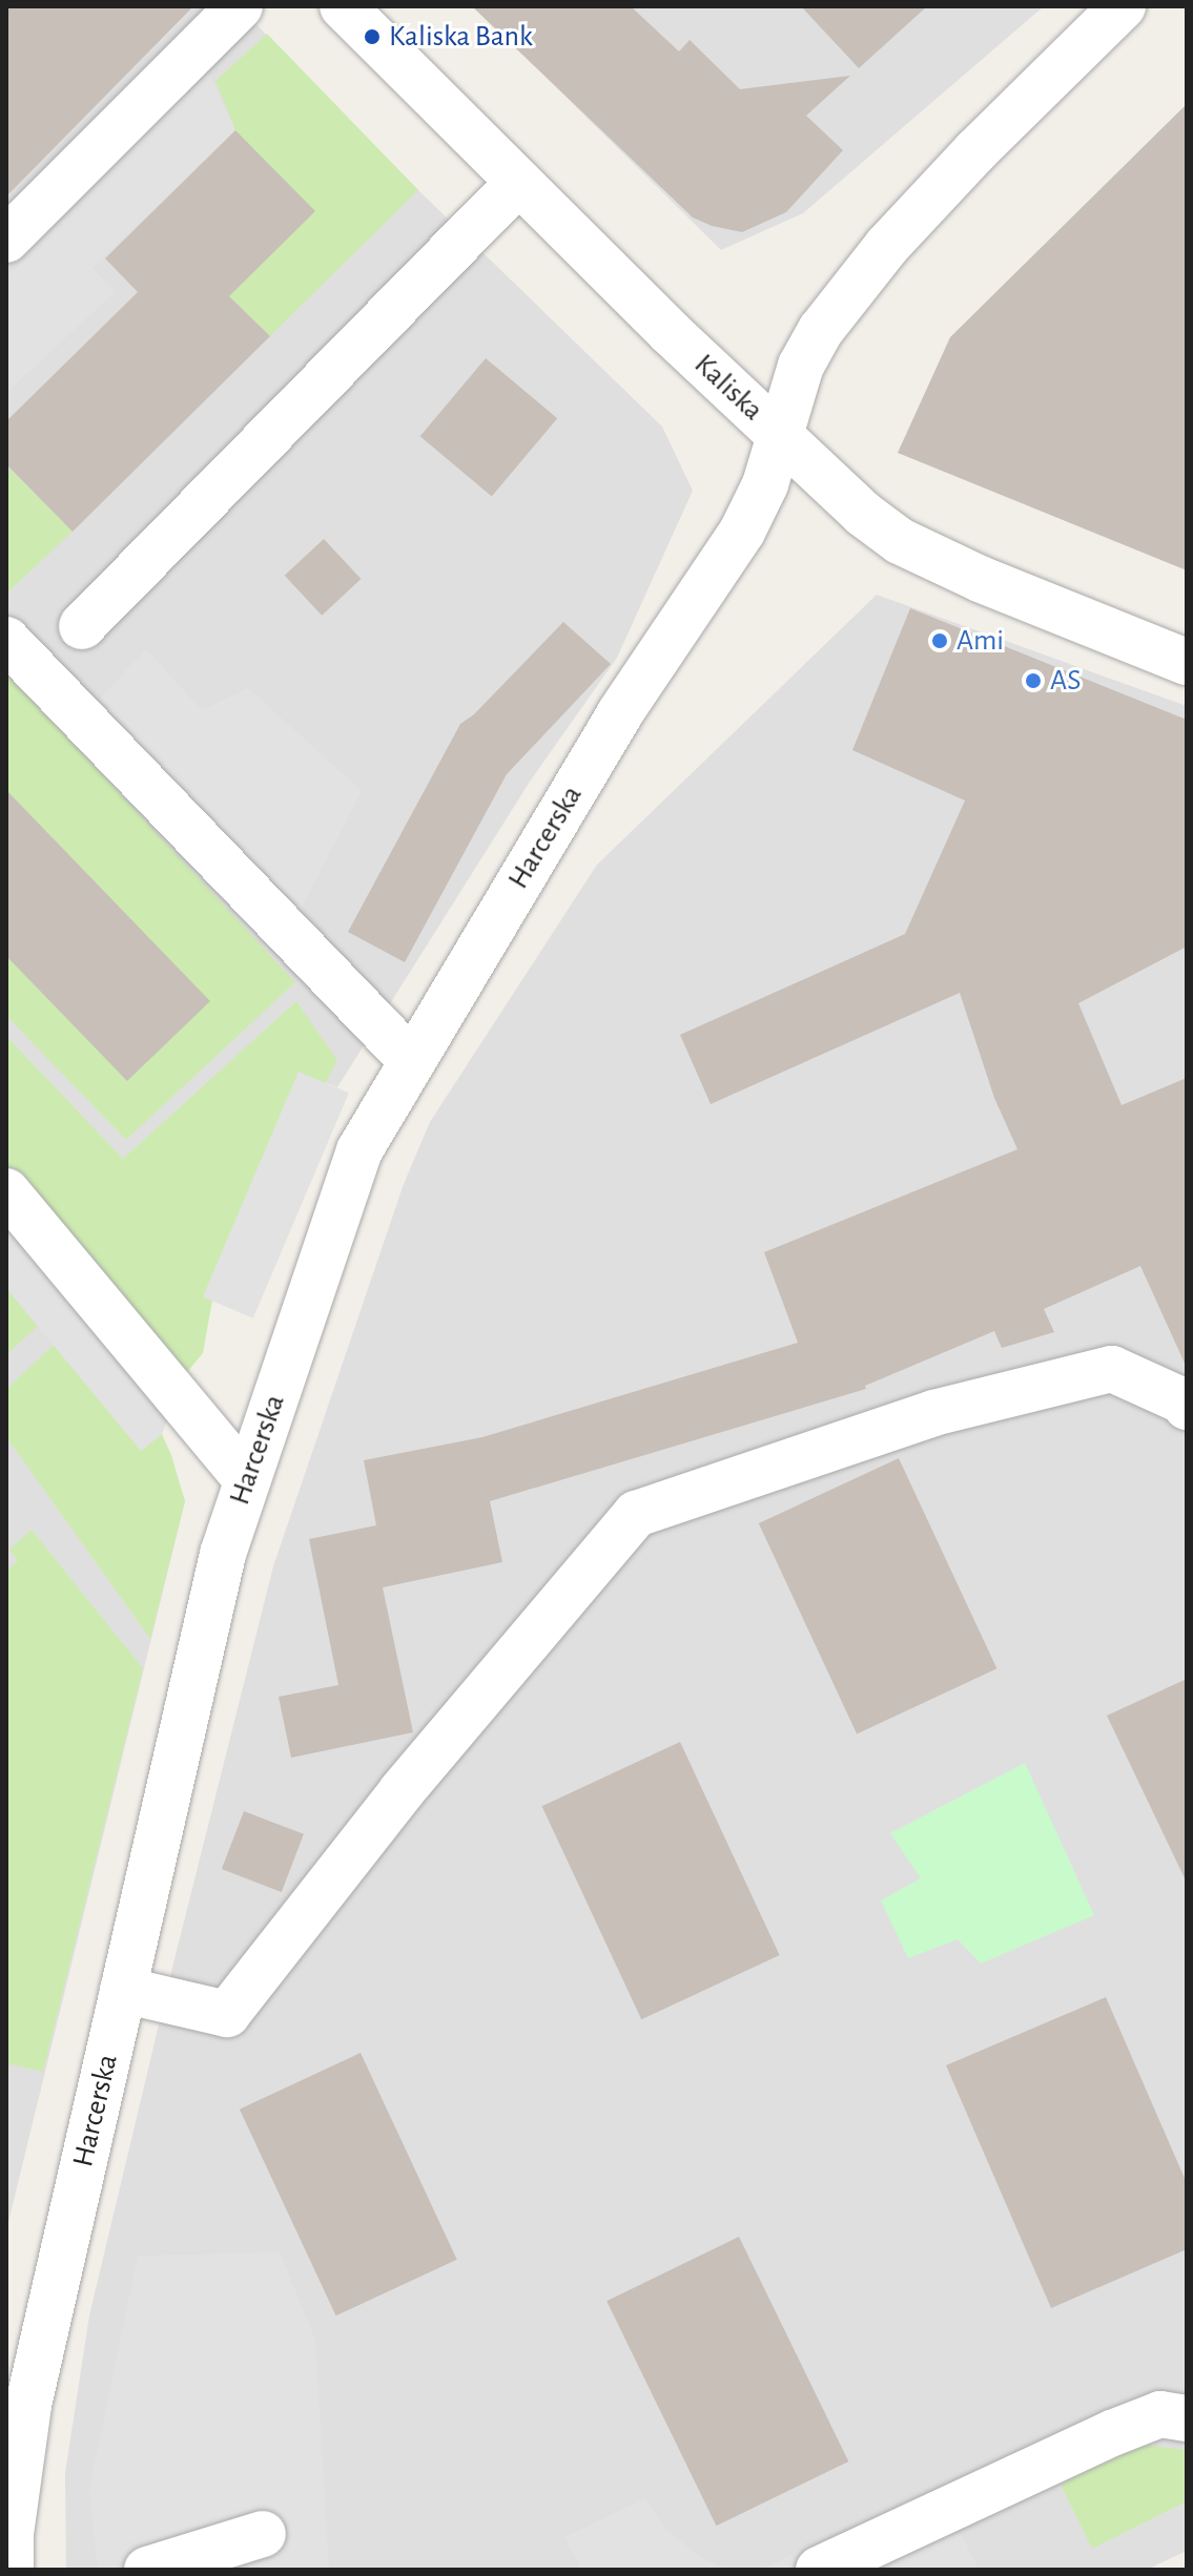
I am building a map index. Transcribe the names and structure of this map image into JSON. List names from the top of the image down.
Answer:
{
  "streets": {
    "street": ["Kaliska", "Harcerska"]
  },
  "crossings": [
    ["Kaliska", "Harcerska"]
  ],
  "places": ["Kaliska Bank", "Ami", "AS"]
}
